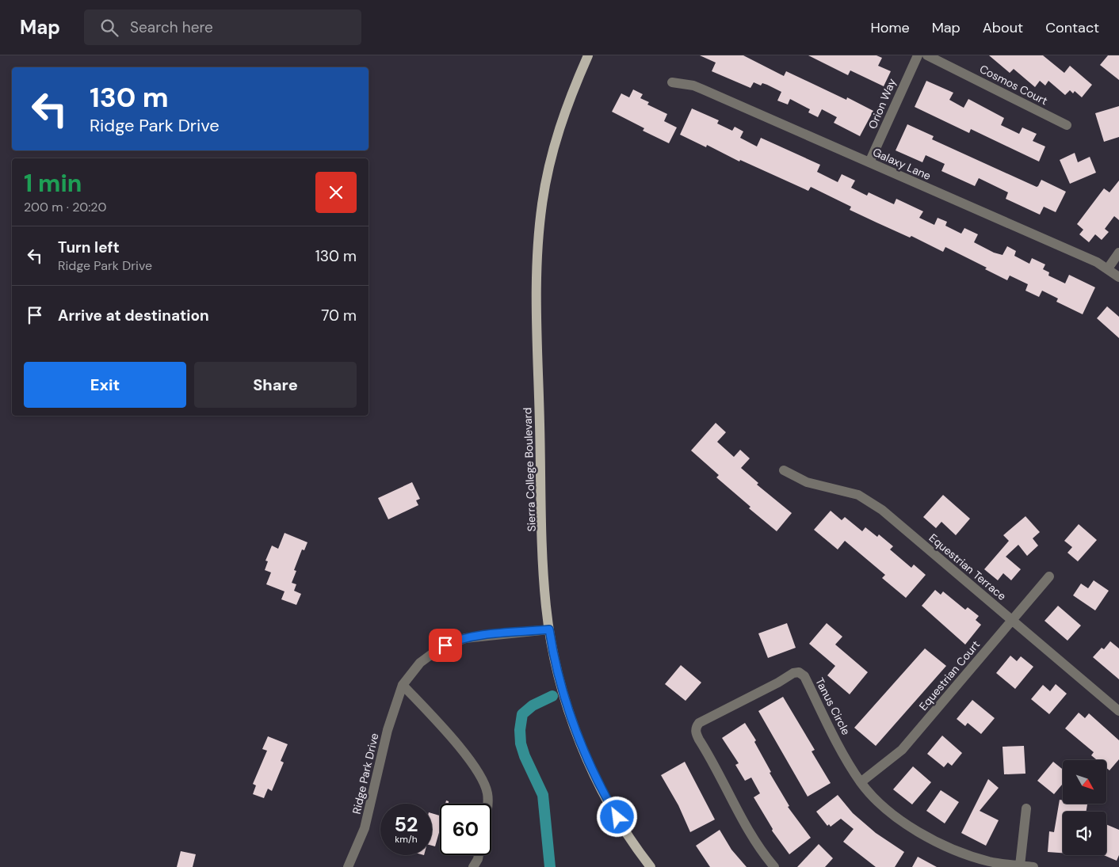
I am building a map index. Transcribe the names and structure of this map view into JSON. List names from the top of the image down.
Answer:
{
  "streets": {
    "main road": ["Sierra College Boulevard"],
    "street": [
      "Cosmos Court",
      "Orion Way",
      "Galaxy Lane",
      "Equestrian Terrace",
      "Equestrian Court",
      "Tanus Circle",
      "Ridge Park Drive"
    ]
  },
  "crossings": [
    ["Orion Way", "Galaxy Lane"],
    ["Sierra College Boulevard", "Ridge Park Drive"],
    ["Equestrian Terrace", "Equestrian Court"],
    ["Equestrian Court", "Tanus Circle"]
  ],
  "north": "bottom right",
  "page": {
    "header": "Map",
    "search": "Search here",
    "nav": [
      "Home",
      "Map",
      "About",
      "Contact"
    ],
    "turn": ["130 m", "Ridge Park Drive"],
    "heading": ["1 min", "200 m · 20:20"],
    "list": [
      {
        "name": "Turn left",
        "note": "Ridge Park Drive",
        "value": "130 m"
      },
      {
        "name": "Arrive at destination",
        "value": "70 m"
      }
    ],
    "buttons": ["Exit", "Share"],
    "speed": "52 km/h",
    "limit": "60"
  }
}
